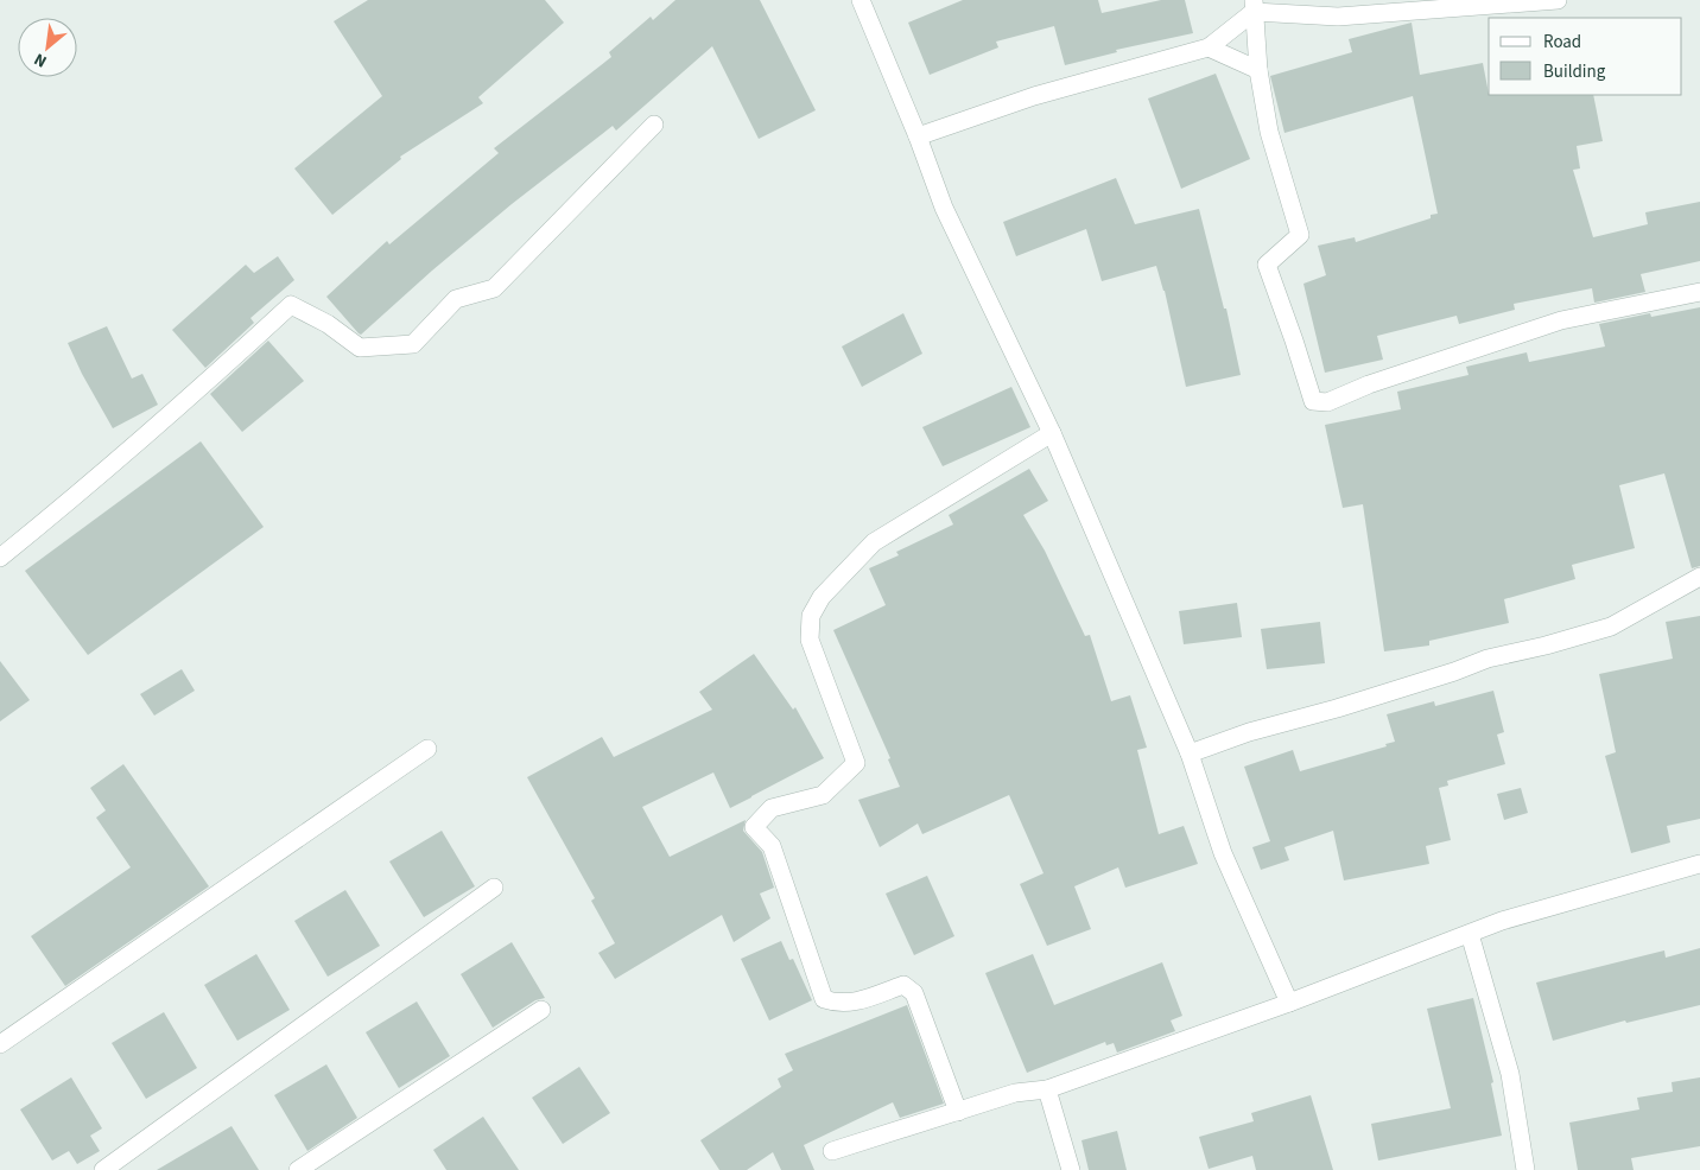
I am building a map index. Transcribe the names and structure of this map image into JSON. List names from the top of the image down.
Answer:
{
  "legend": ["Road", "Building"],
  "north": "bottom left"
}
